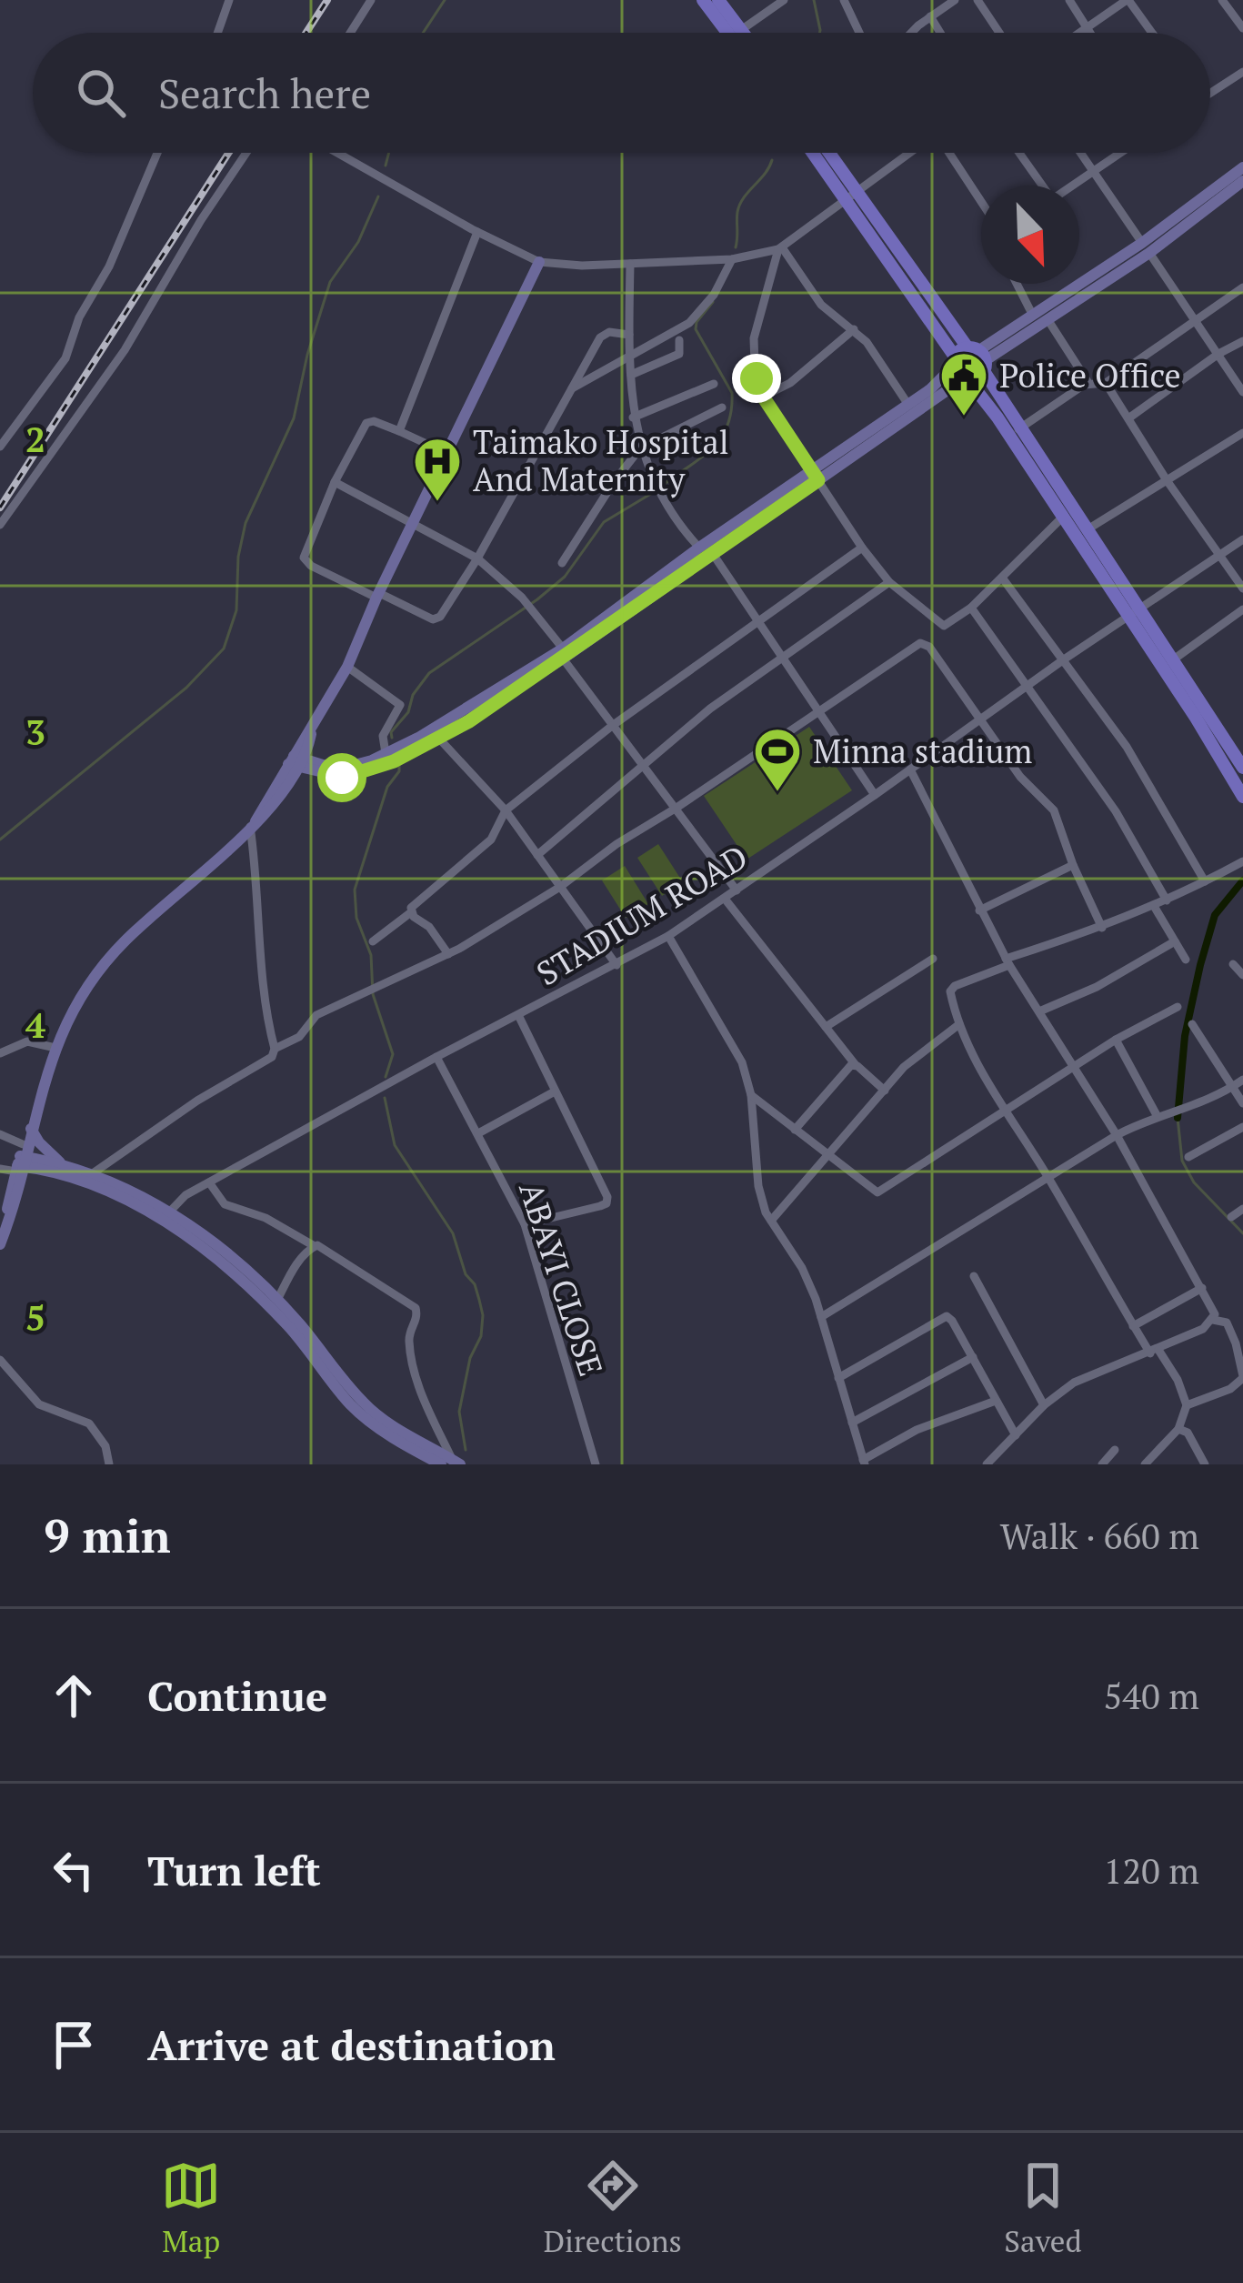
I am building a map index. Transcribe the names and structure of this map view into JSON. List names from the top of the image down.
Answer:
{
  "streets": {
    "street": ["STADIUM ROAD", "ABAYI CLOSE"]
  },
  "crossings": [
    ["STADIUM ROAD", "ABAYI CLOSE"]
  ],
  "places": {
    "public building": ["Police Office"],
    "hospital": ["Taimako Hospital And Maternity"],
    "sports": ["Minna stadium"]
  },
  "north": "bottom right",
  "page": {
    "search": "Search here",
    "heading": ["9 min", "Walk · 660 m"],
    "list": [
      ["Continue", "540 m"],
      ["Turn left", "120 m"],
      "Arrive at destination"
    ],
    "nav": ["Map", "Directions", "Saved"]
  },
  "grid": {
    "rows": [
      "2",
      "3",
      "4",
      "5"
    ]
  }
}
